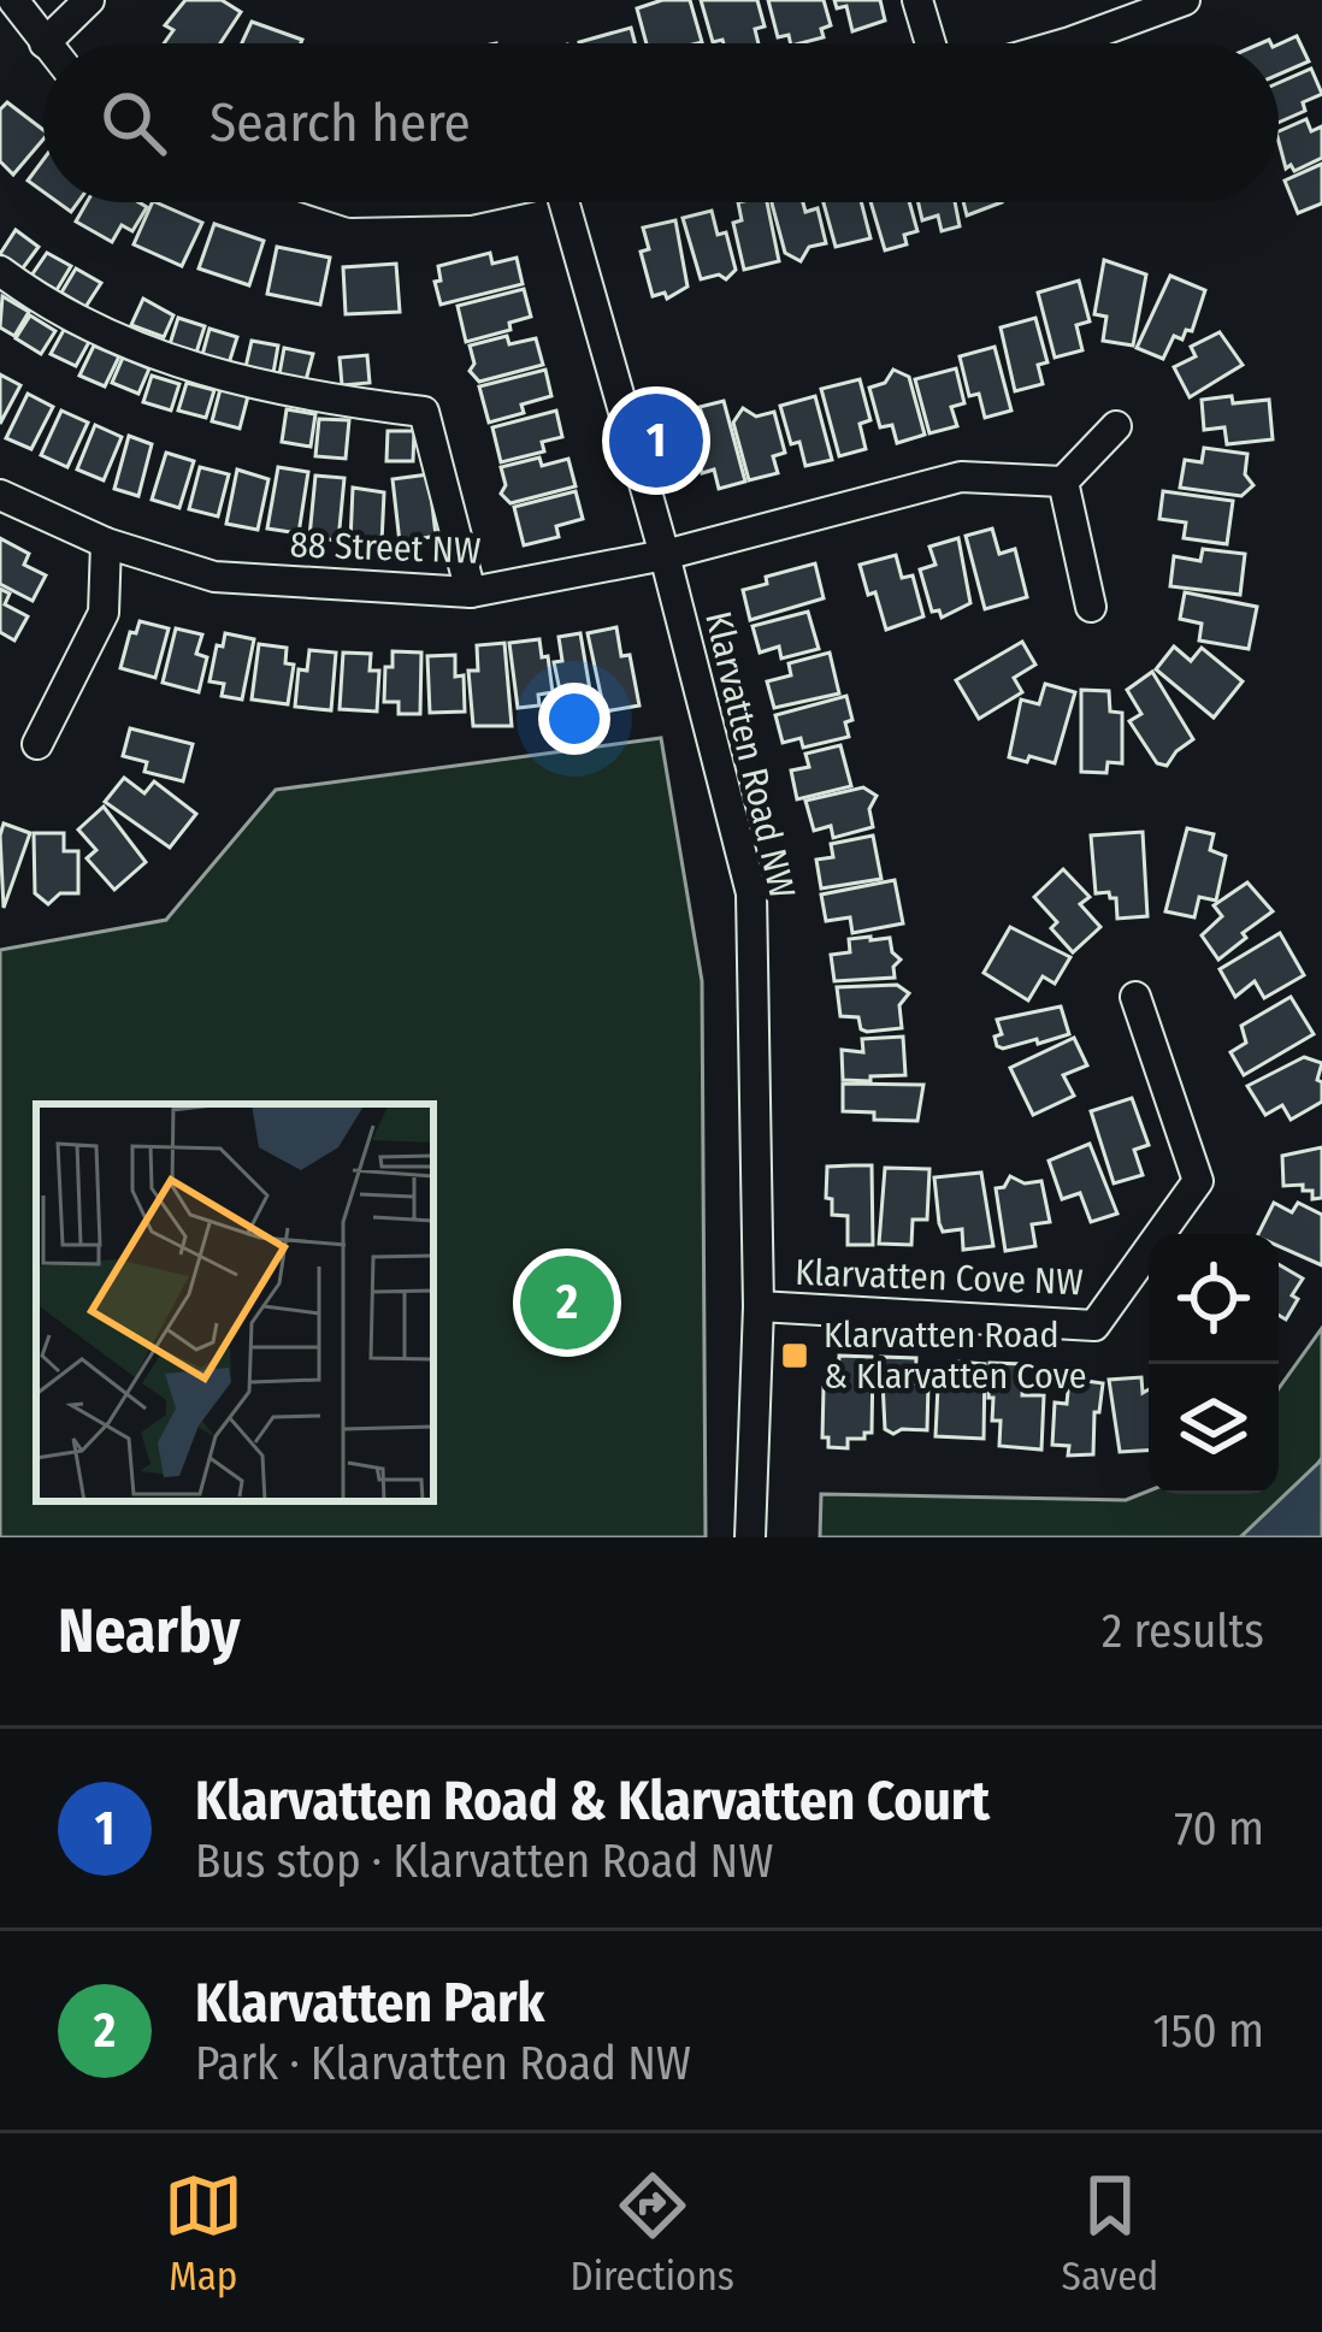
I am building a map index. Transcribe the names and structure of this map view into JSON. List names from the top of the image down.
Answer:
{
  "streets": {
    "street": ["88 Street NW", "Klarvatten Road NW", "Klarvatten Cove NW"]
  },
  "crossings": [
    ["88 Street NW", "Klarvatten Road NW"],
    ["Klarvatten Road NW", "Klarvatten Cove NW"]
  ],
  "places": {
    "transit": ["Klarvatten Road & Klarvatten Cove"]
  },
  "page": {
    "search": "Search here",
    "pins": ["1", "2"],
    "heading": ["Nearby", "2 results"],
    "list": [
      {
        "mark": "1",
        "name": "Klarvatten Road & Klarvatten Court",
        "note": "Bus stop · Klarvatten Road NW",
        "value": "70 m"
      },
      {
        "mark": "2",
        "name": "Klarvatten Park",
        "note": "Park · Klarvatten Road NW",
        "value": "150 m"
      }
    ],
    "nav": ["Map", "Directions", "Saved"]
  }
}
